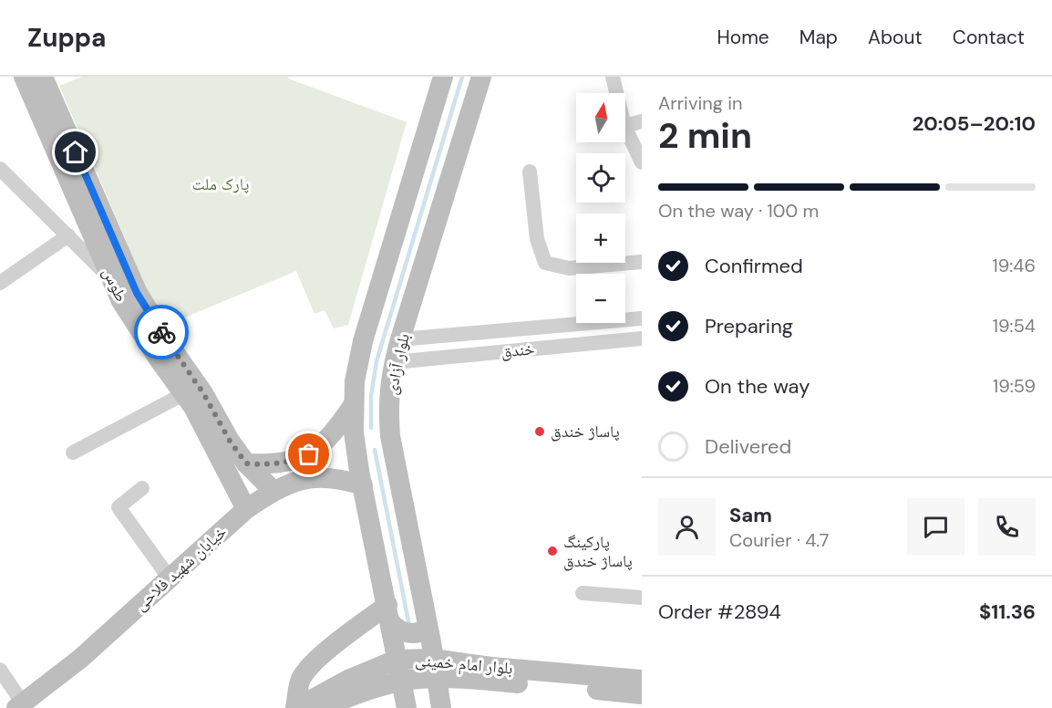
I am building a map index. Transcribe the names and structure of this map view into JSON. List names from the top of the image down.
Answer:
{
  "streets": {
    "main road": [
      "طوس",
      "بلوار آزادی",
      "خیابان شهید فلاحی",
      "بلوار امام خمینی"
    ],
    "street": ["خندق"]
  },
  "crossings": [
    ["طوس", "خیابان شهید فلاحی"],
    ["خندق", "بلوار آزادی"],
    ["بلوار آزادی", "بلوار امام خمینی"]
  ],
  "parks": ["پارک ملت"],
  "places": ["پاساژ خندق", "پارکینگ پاساژ خندق"],
  "north": "top",
  "page": {
    "header": "Zuppa",
    "nav": [
      "Home",
      "Map",
      "About",
      "Contact"
    ],
    "heading": ["2 min", "Arriving in", "20:05–20:10"],
    "panel": [
      "Sam",
      "Courier · 4.7",
      "Order #2894",
      "$11.36"
    ],
    "map_buttons": ["+", "−"],
    "bar": "On the way · 100 m",
    "list": [
      ["Confirmed", "19:46"],
      ["Preparing", "19:54"],
      ["On the way", "19:59"],
      "Delivered"
    ]
  }
}
